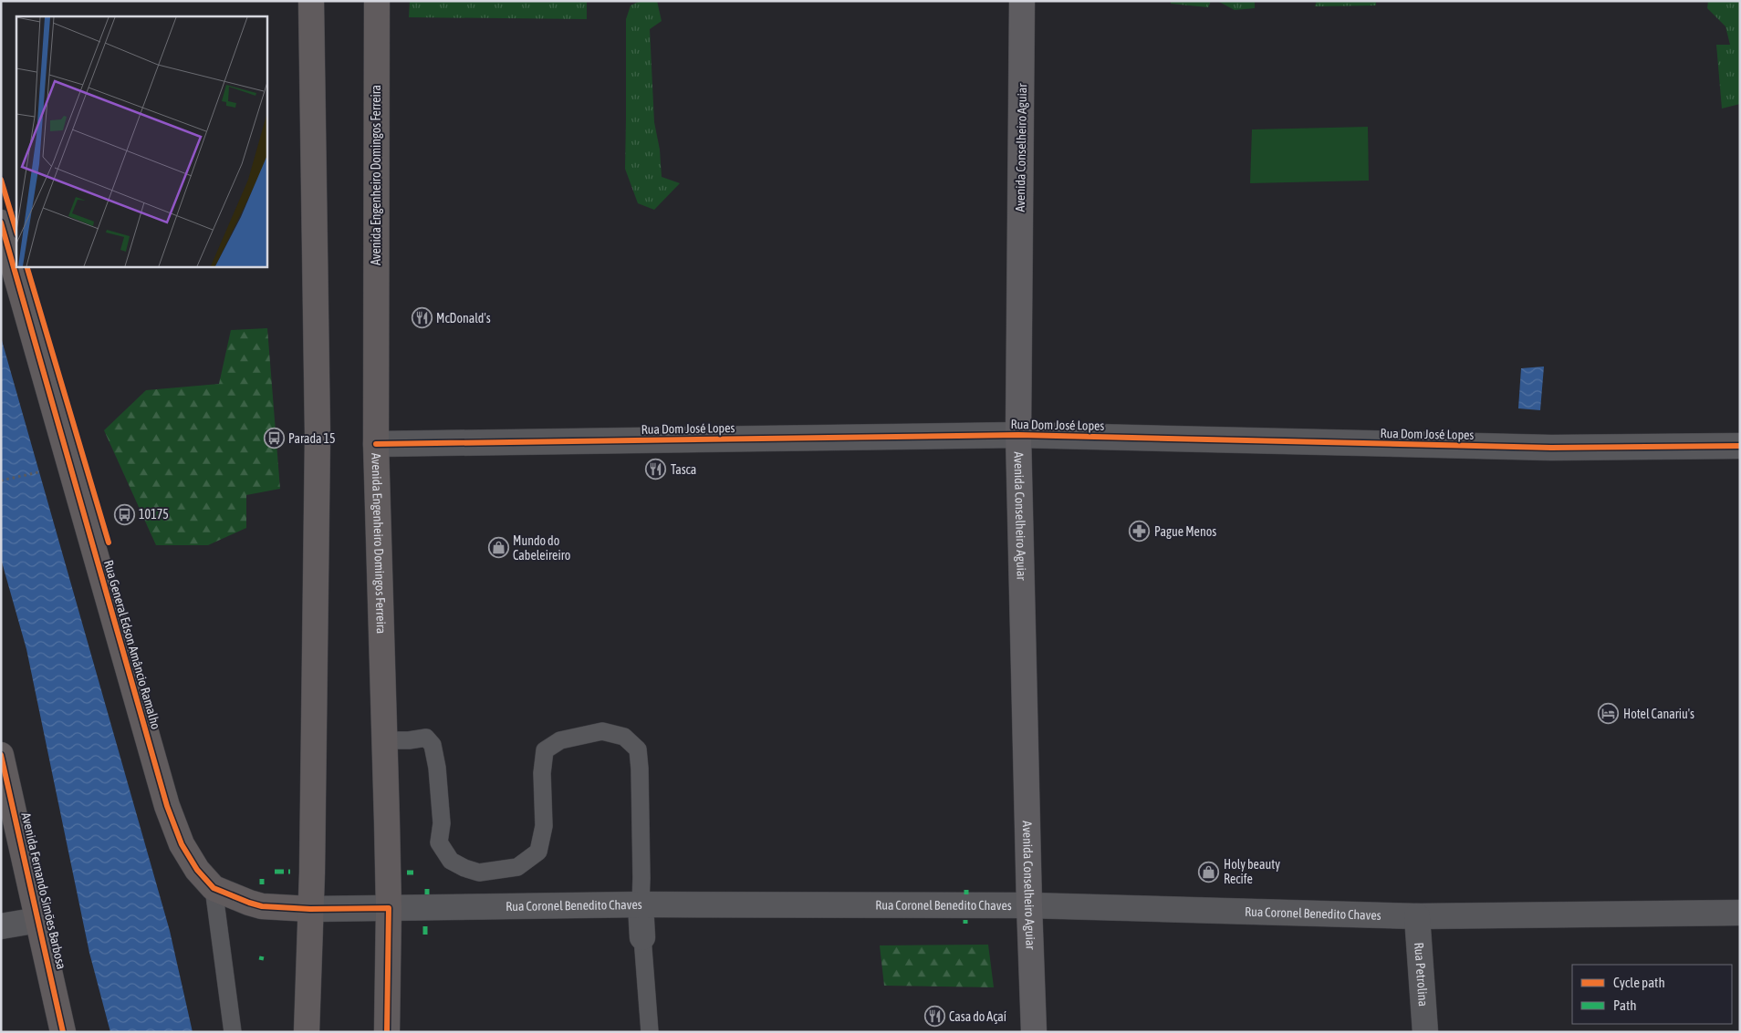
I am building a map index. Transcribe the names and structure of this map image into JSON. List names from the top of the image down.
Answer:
{
  "streets": {
    "main road": [
      "Avenida Conselheiro Aguiar",
      "Avenida Engenheiro Domingos Ferreira",
      "Rua General Edson Amâncio Ramalho",
      "Avenida Fernando Simões Barbosa"
    ],
    "street": ["Rua Dom José Lopes", "Rua Coronel Benedito Chaves", "Rua Petrolina"]
  },
  "crossings": [
    ["Avenida Conselheiro Aguiar", "Rua Dom José Lopes"],
    ["Avenida Conselheiro Aguiar", "Rua Coronel Benedito Chaves"],
    ["Avenida Engenheiro Domingos Ferreira", "Rua Dom José Lopes"],
    ["Avenida Engenheiro Domingos Ferreira", "Rua Coronel Benedito Chaves"],
    ["Rua General Edson Amâncio Ramalho", "Rua Coronel Benedito Chaves"],
    ["Rua Coronel Benedito Chaves", "Rua Petrolina"]
  ],
  "places": {
    "restaurant": ["McDonald's", "Tasca", "Casa do Açaí"],
    "bus stop": ["Parada 15", "10175"],
    "pharmacy": ["Pague Menos"],
    "shop": ["Mundo do Cabeleireiro", "Holy beauty Recife"],
    "hotel": ["Hotel Canariu's"]
  },
  "legend": ["Cycle path", "Path"]
}
